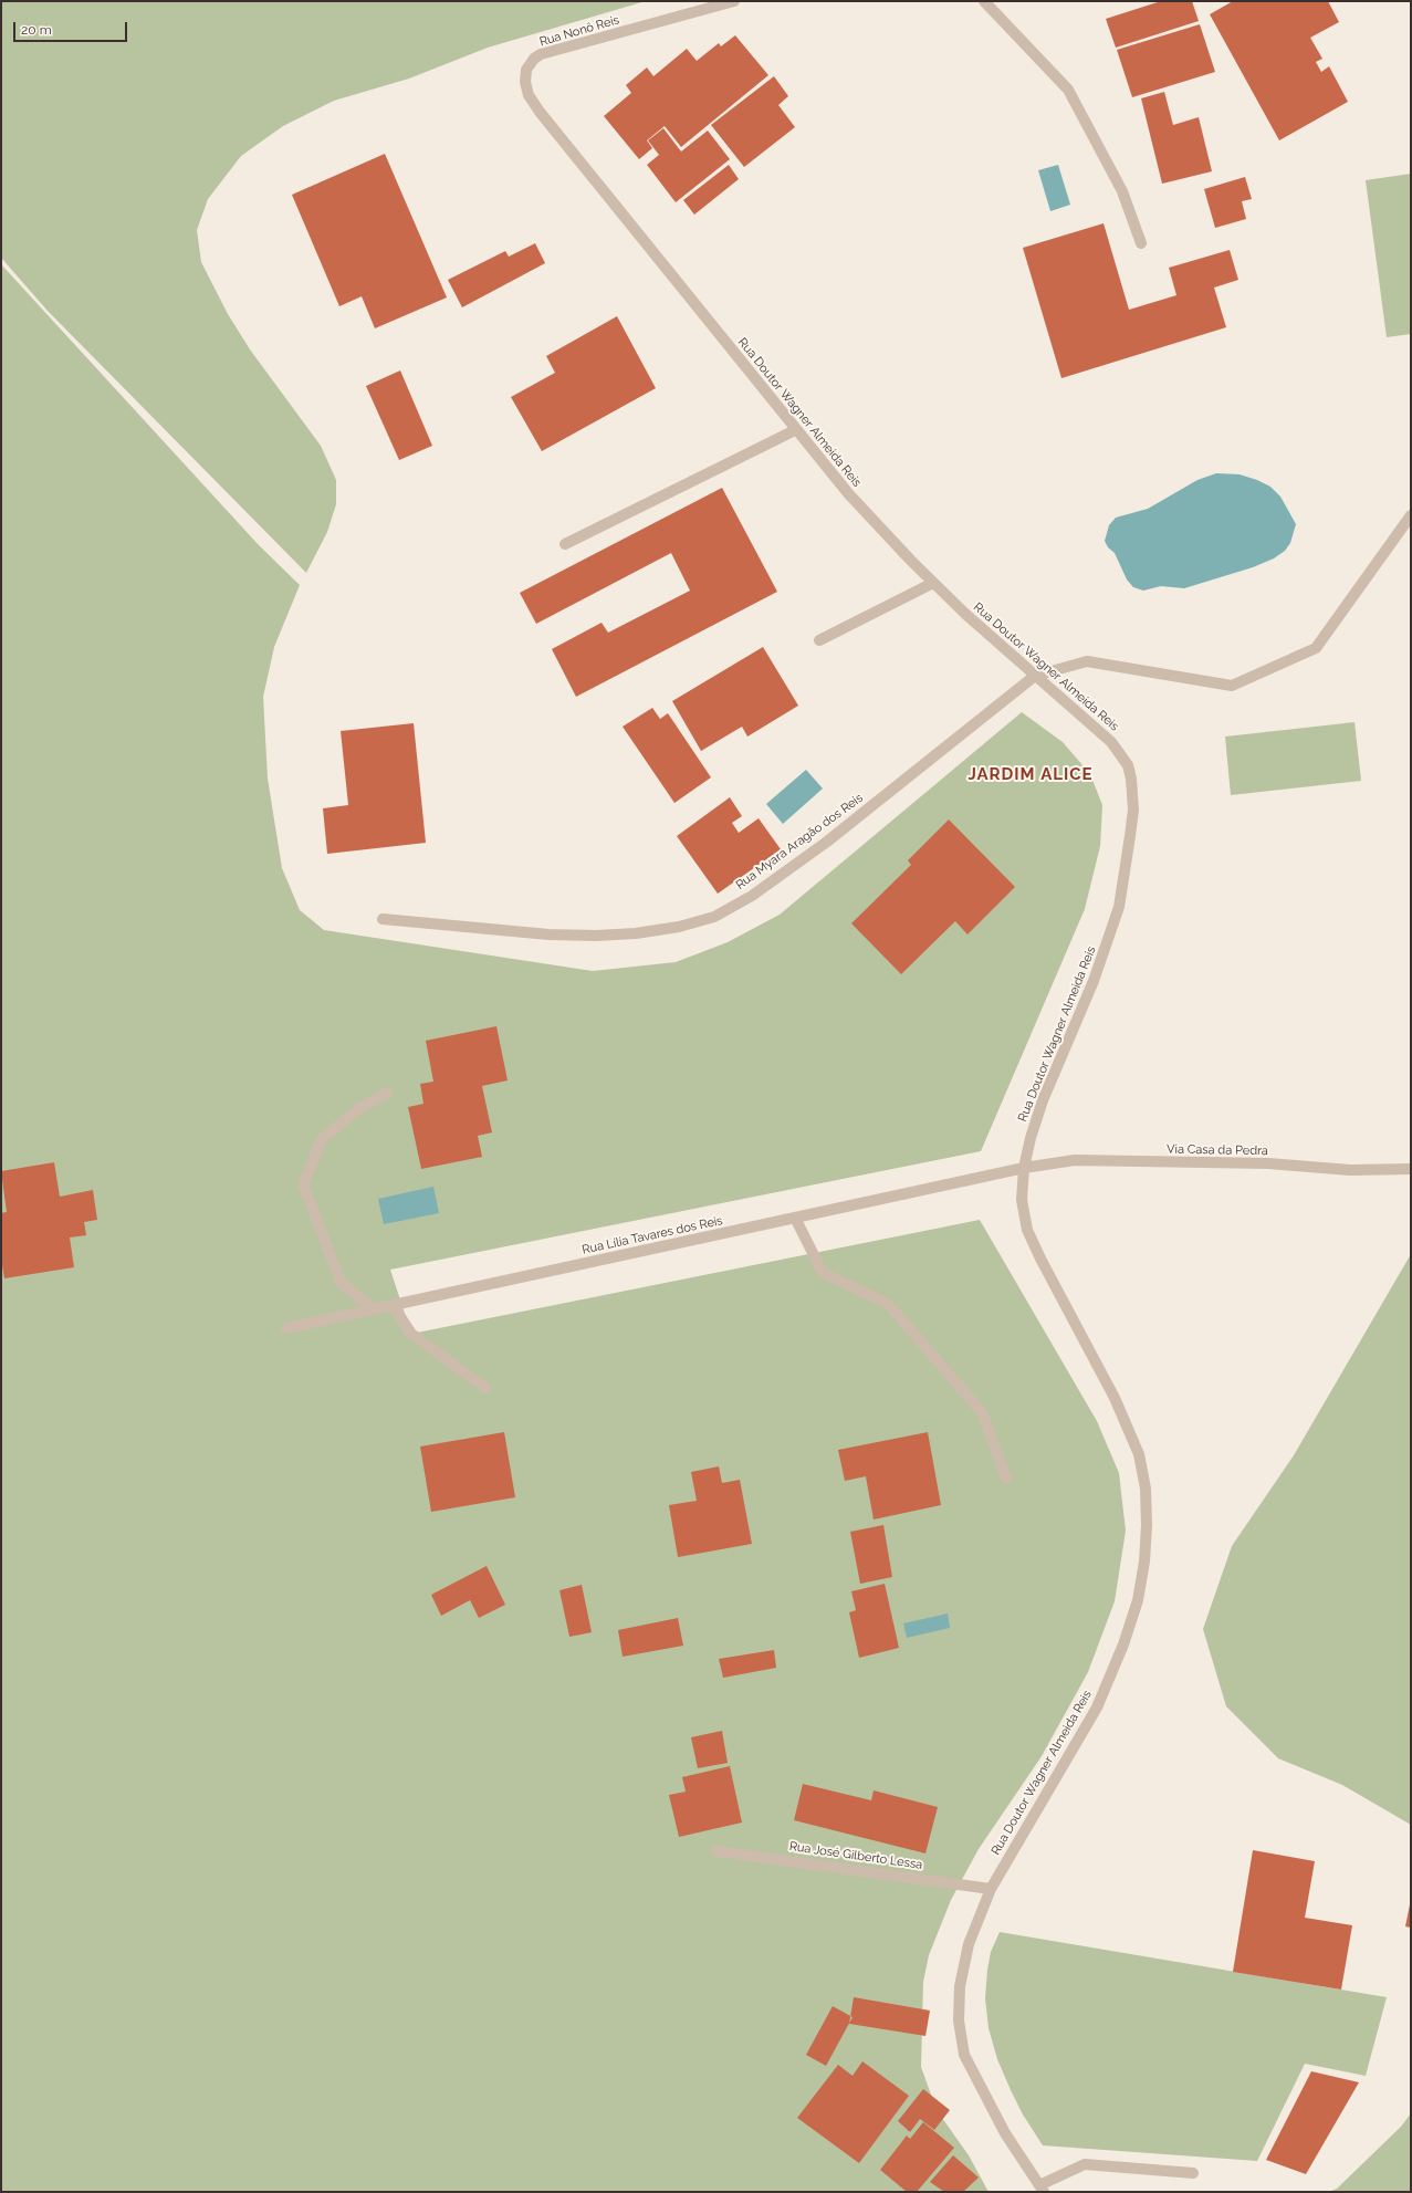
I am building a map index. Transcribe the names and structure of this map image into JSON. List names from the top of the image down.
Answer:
{
  "streets": {
    "street": [
      "Rua Nonô Reis",
      "Rua Doutor Wagner Almeida Reis",
      "Rua Myara Aragão dos Reis",
      "Via Casa da Pedra",
      "Rua Lília Tavares dos Reis",
      "Rua José Gilberto Lessa"
    ]
  },
  "crossings": [
    ["Rua Nonô Reis", "Rua Doutor Wagner Almeida Reis"],
    ["Rua Doutor Wagner Almeida Reis", "Rua Myara Aragão dos Reis"],
    ["Rua Doutor Wagner Almeida Reis", "Via Casa da Pedra"],
    ["Rua Doutor Wagner Almeida Reis", "Rua Lília Tavares dos Reis"],
    ["Rua Doutor Wagner Almeida Reis", "Rua José Gilberto Lessa"],
    ["Via Casa da Pedra", "Rua Lília Tavares dos Reis"]
  ],
  "districts": ["JARDIM ALICE"],
  "scale_bar": "20 m"
}
